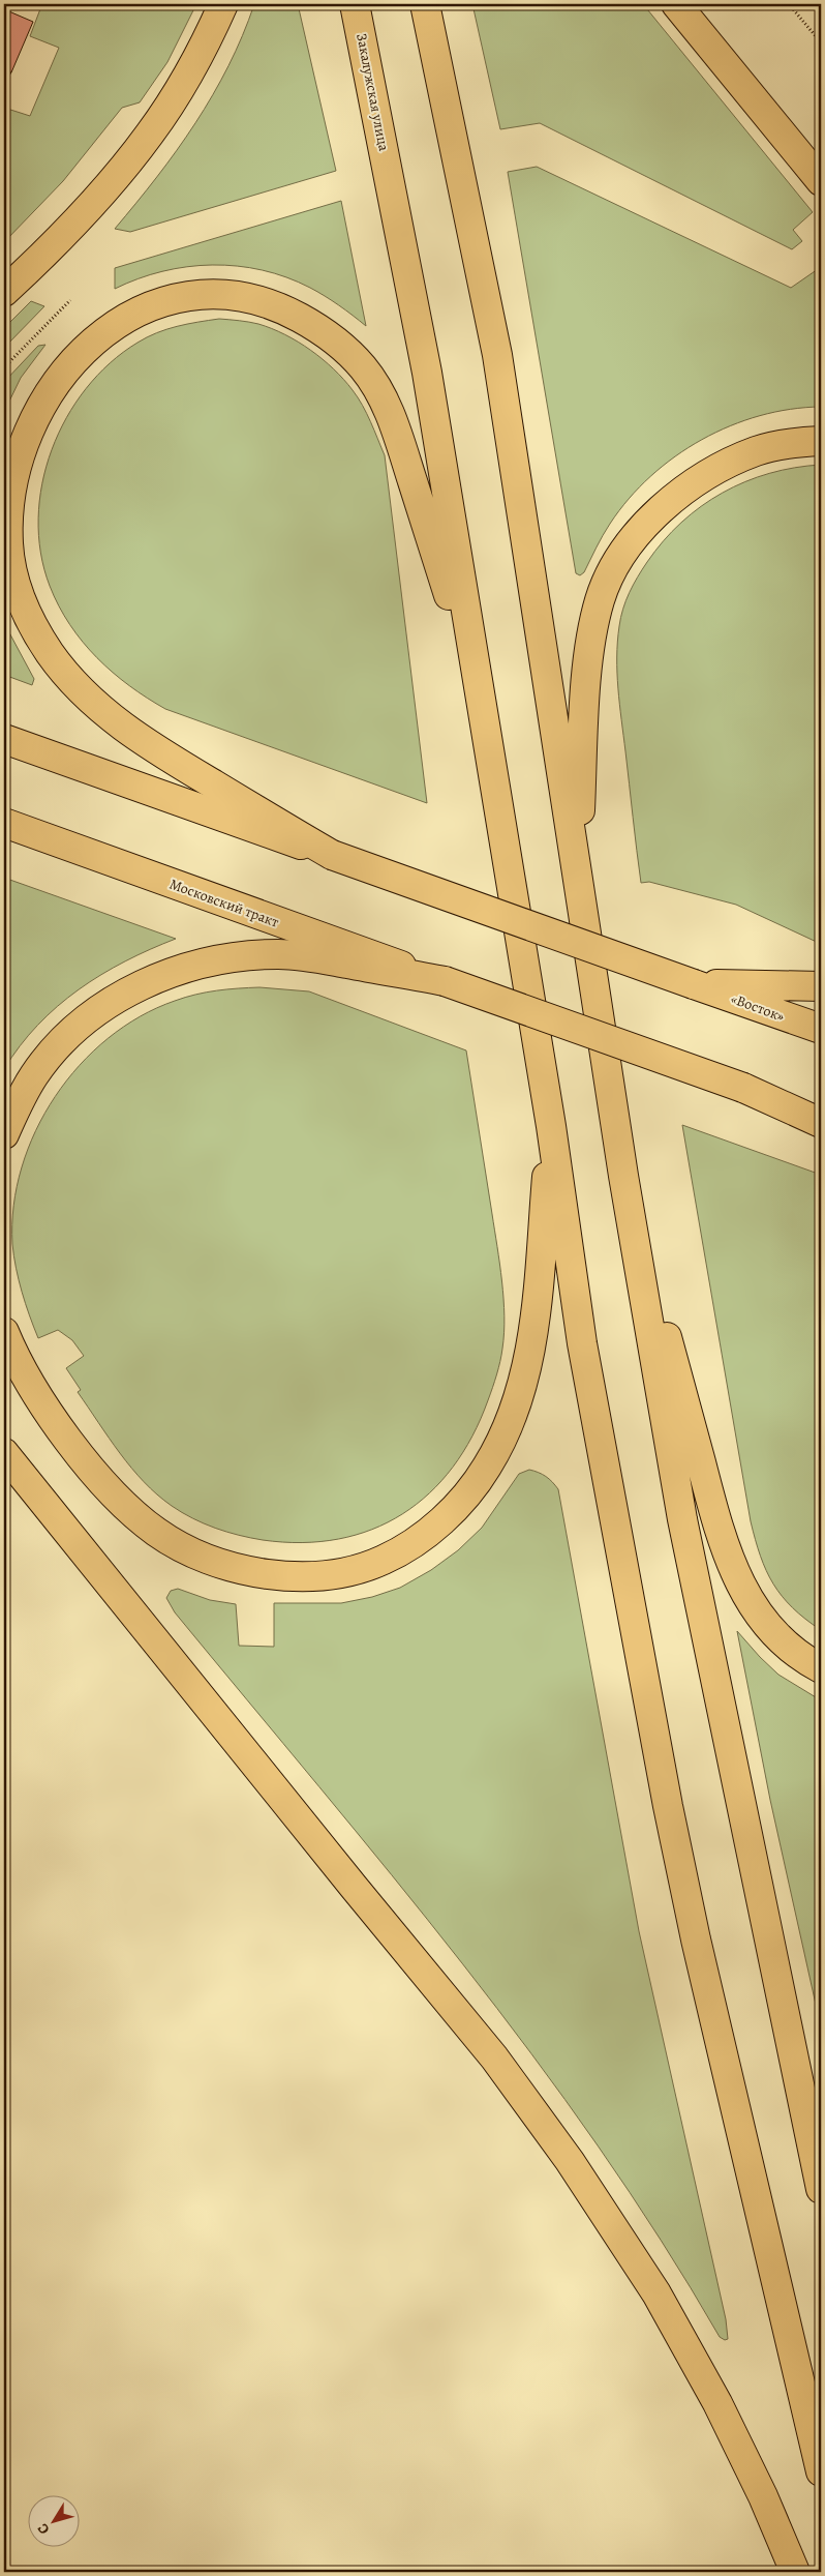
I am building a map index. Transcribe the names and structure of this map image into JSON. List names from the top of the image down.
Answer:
{
  "streets": {
    "main road": ["Закалужская улица", "Московский тракт", "«Восток»"]
  },
  "north": "bottom left"
}
